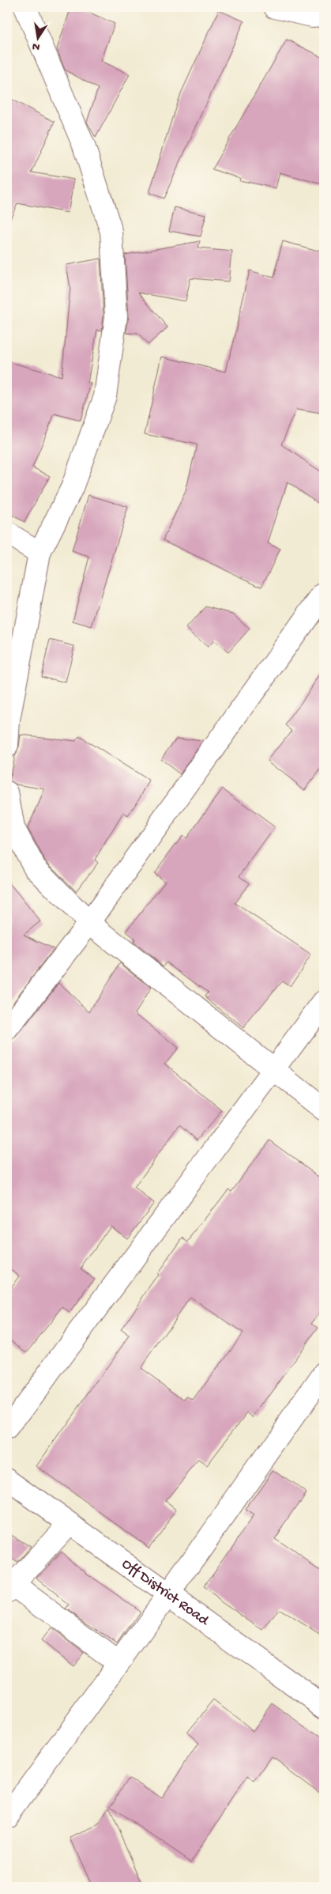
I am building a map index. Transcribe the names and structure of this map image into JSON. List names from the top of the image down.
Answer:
{
  "streets": {
    "street": ["Off District Road"]
  },
  "north": "bottom"
}
